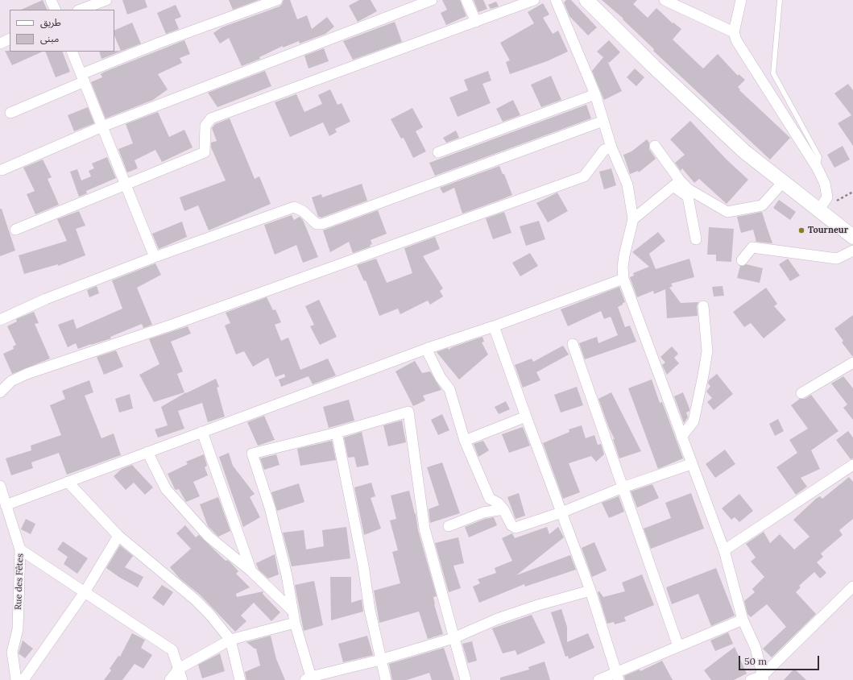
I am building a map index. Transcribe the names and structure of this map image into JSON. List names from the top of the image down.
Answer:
{
  "streets": {
    "street": ["Rue des Fêtes"]
  },
  "places": ["Tourneur"],
  "legend": ["طريق", "مبنى"],
  "scale_bar": "50 m"
}
